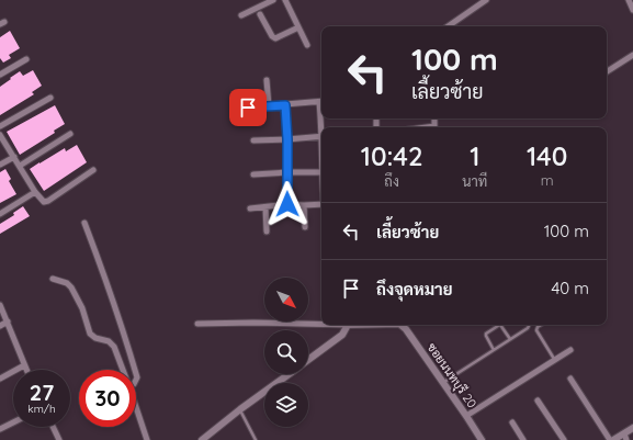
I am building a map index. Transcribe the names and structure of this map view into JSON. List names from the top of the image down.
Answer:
{
  "streets": {
    "street": ["ซอยนนทบุรี 20"]
  },
  "north": "bottom right",
  "page": {
    "turn": ["100 m", "เลี้ยวซ้าย"],
    "eta": [
      "10:42",
      "ถึง",
      "1",
      "นาที",
      "140",
      "m"
    ],
    "list": [
      {
        "name": "เลี้ยวซ้าย",
        "value": "100 m"
      },
      {
        "name": "ถึงจุดหมาย",
        "value": "40 m"
      }
    ],
    "speed": "27 km/h",
    "limit": "30"
  }
}
